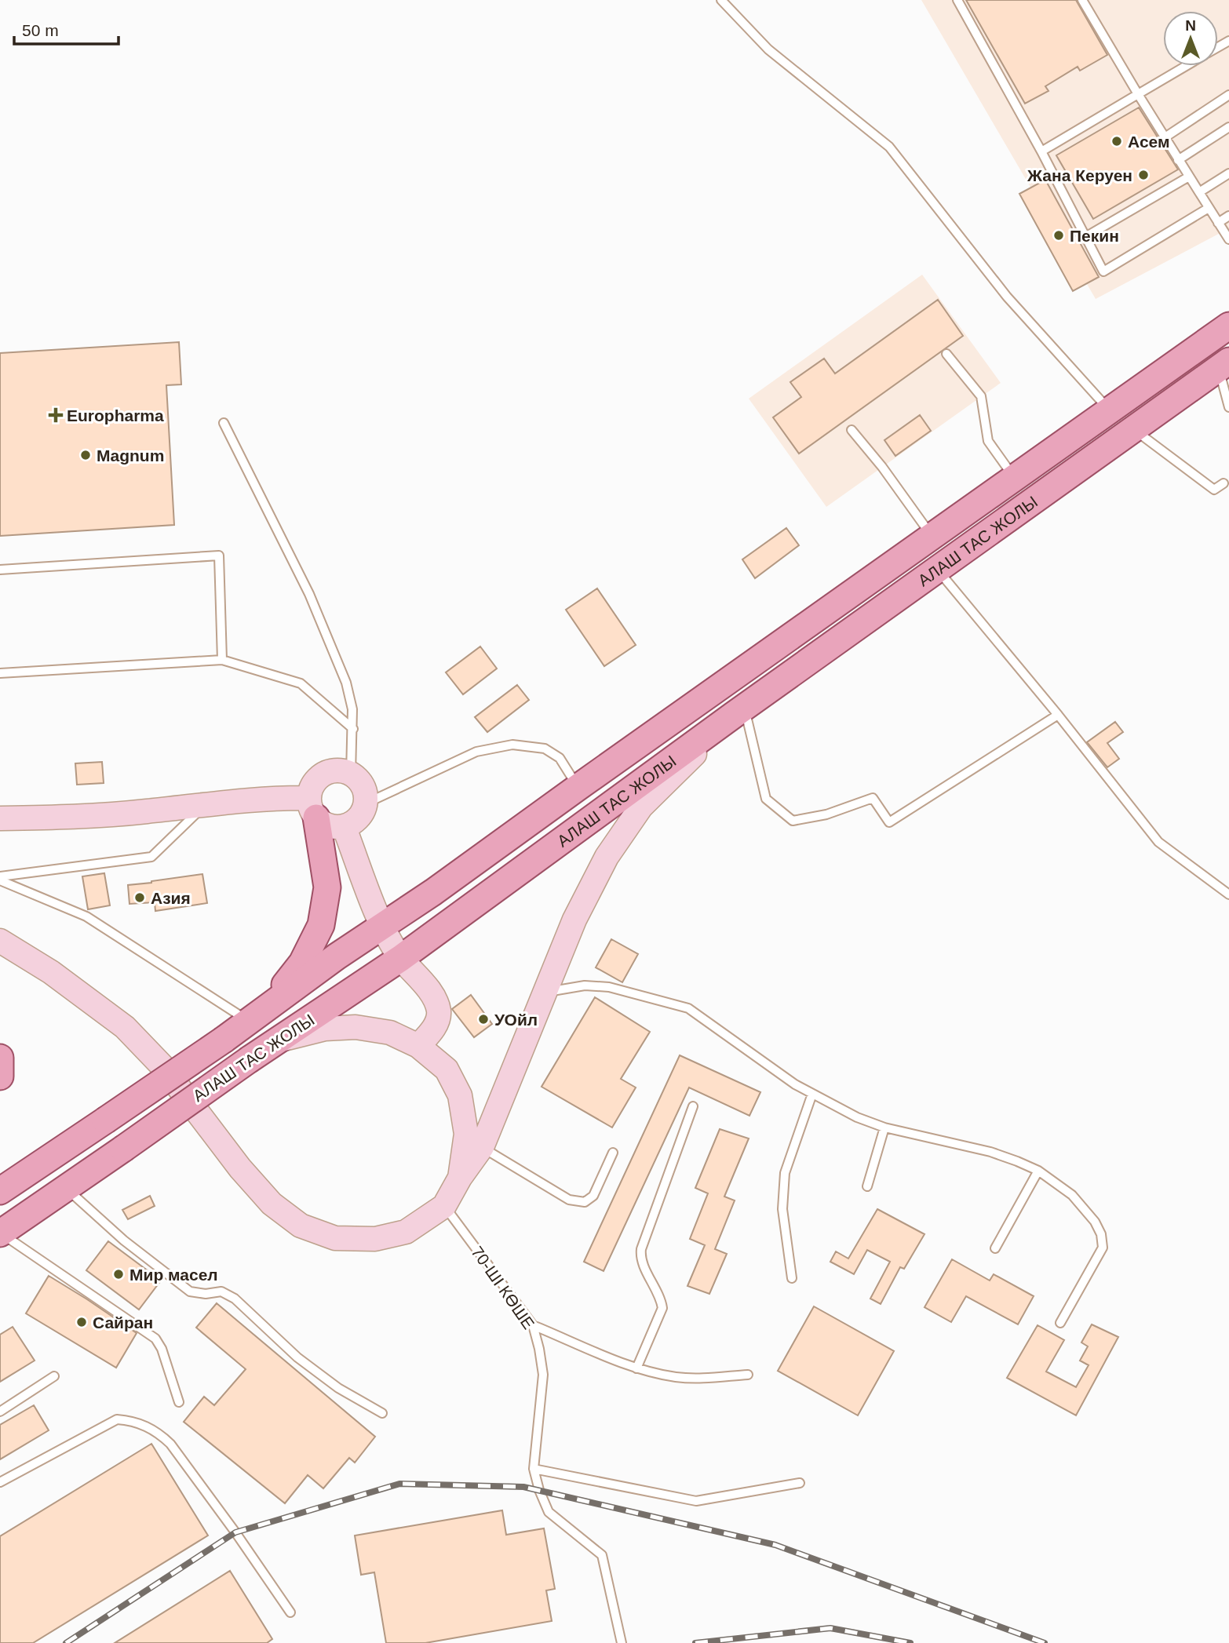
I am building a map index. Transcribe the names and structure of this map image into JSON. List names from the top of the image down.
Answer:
{
  "streets": {
    "main road": ["АЛАШ ТАС ЖОЛЫ"],
    "lane": ["70-ШІ КӨШЕ"]
  },
  "places": {
    "other": [
      "Асем",
      "Жана Керуен",
      "Пекин",
      "Magnum",
      "Азия",
      "УОйл",
      "Мир масел",
      "Сайран"
    ],
    "health": ["Europharma"]
  },
  "scale_bar": "50 m",
  "north": "top"
}
